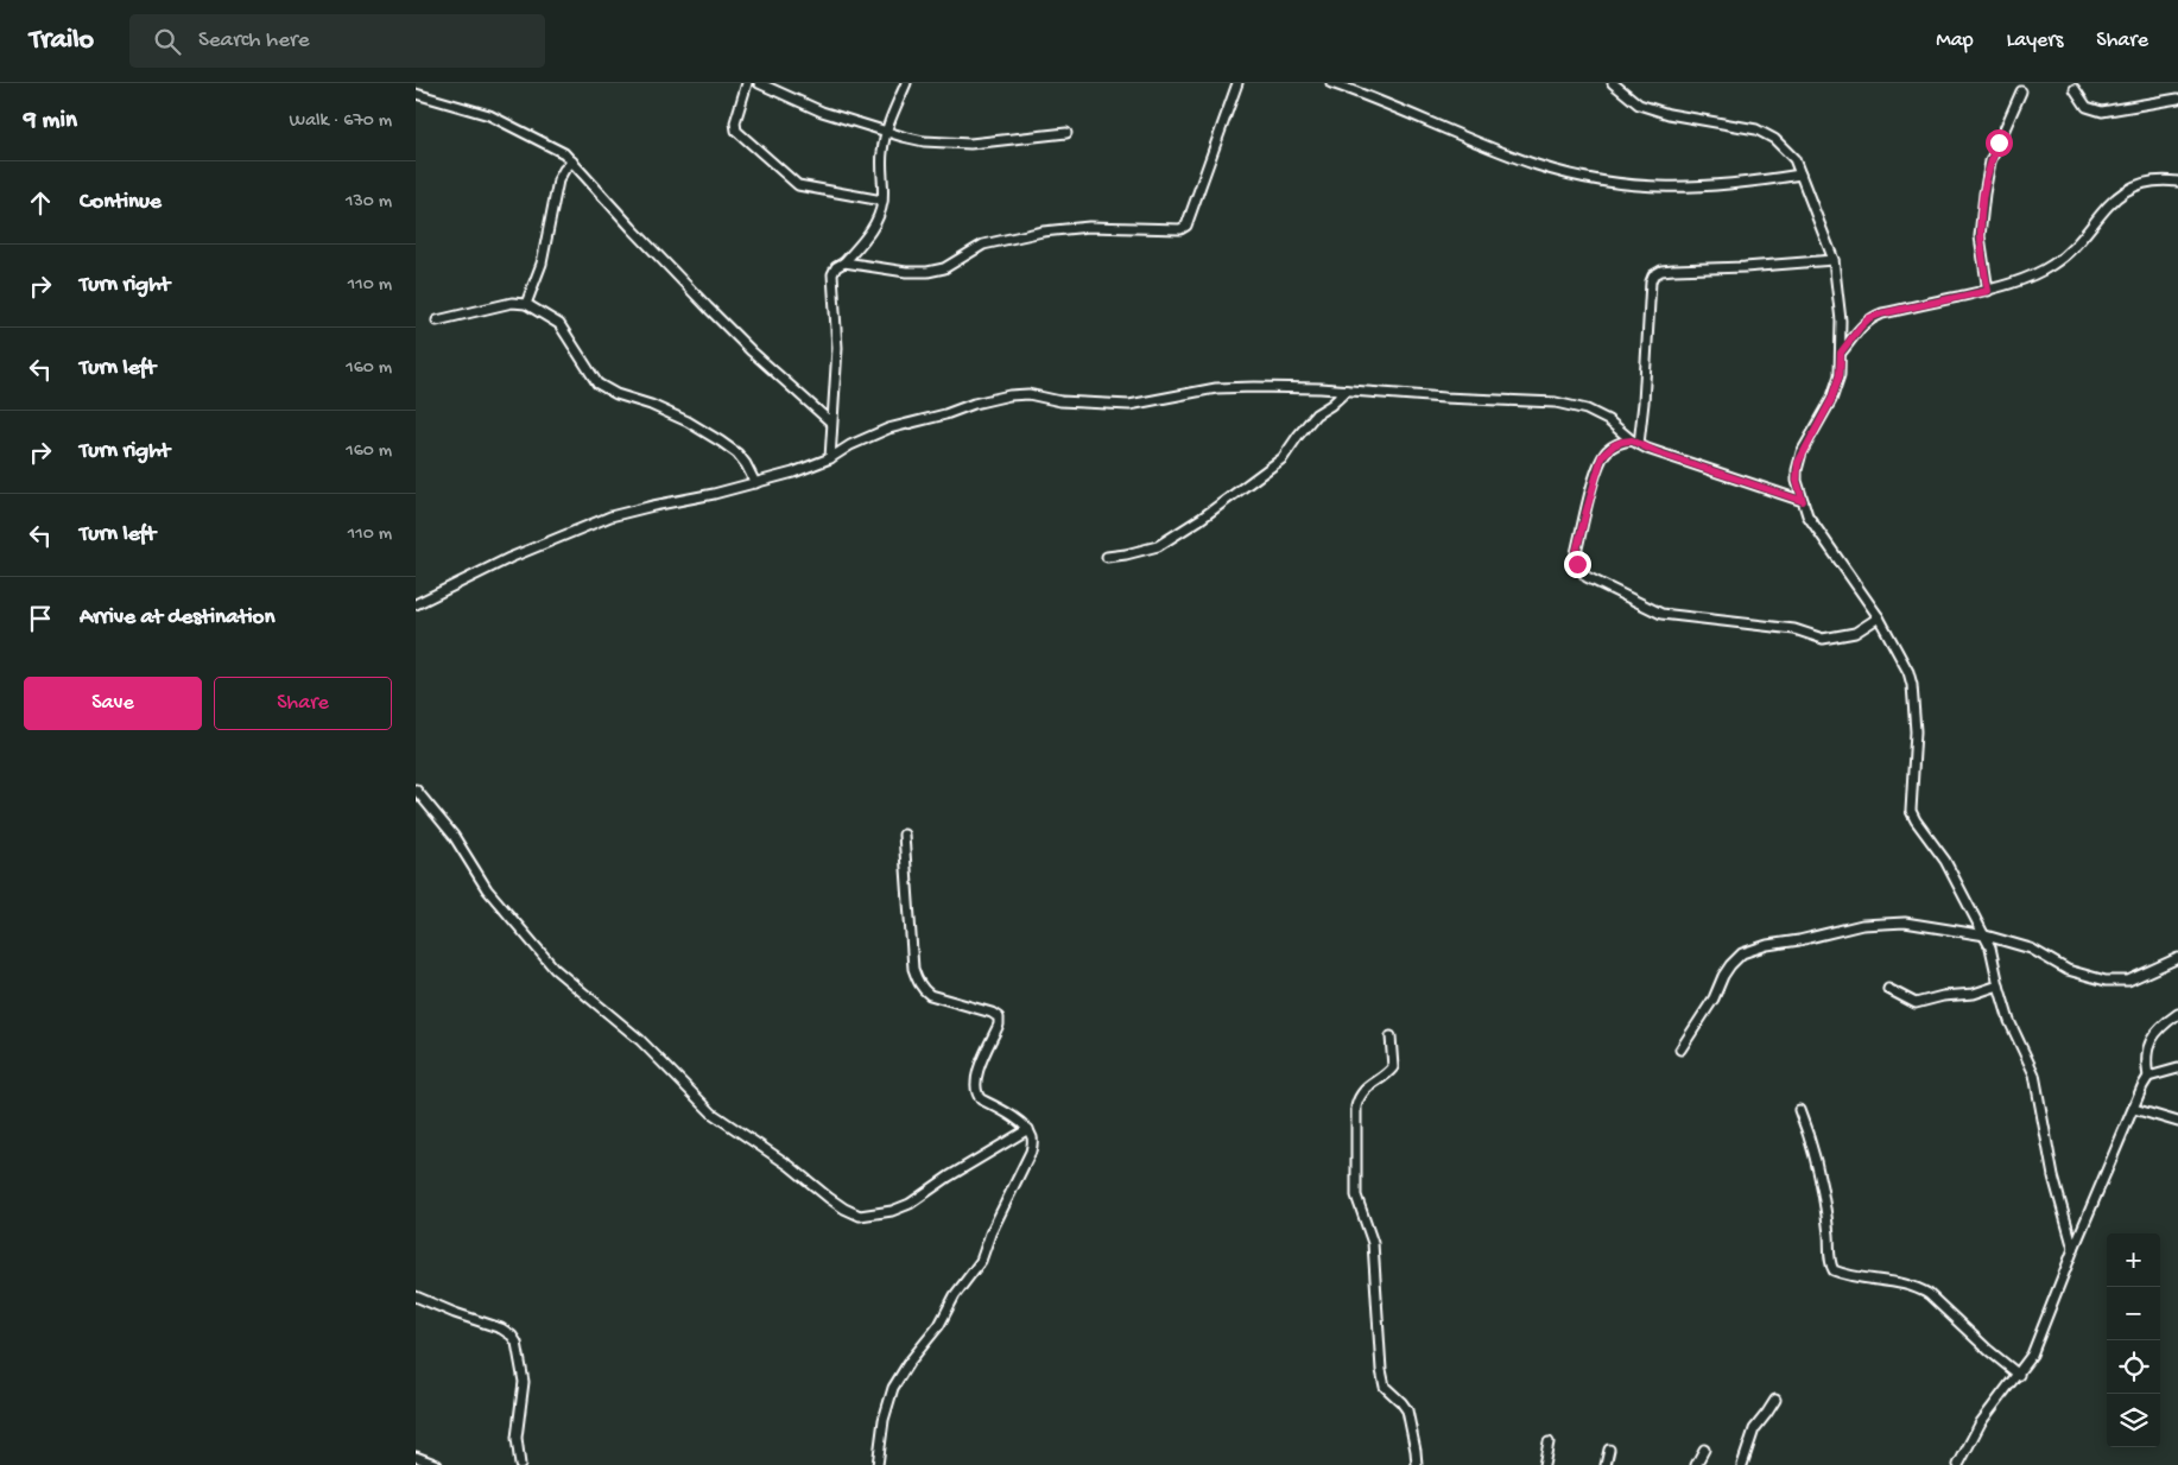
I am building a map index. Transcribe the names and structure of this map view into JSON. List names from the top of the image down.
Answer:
{
  "page": {
    "header": "Trailo",
    "search": "Search here",
    "nav": ["Map", "Layers", "Share"],
    "heading": ["9 min", "Walk · 670 m"],
    "list": [
      ["Continue", "130 m"],
      ["Turn right", "110 m"],
      ["Turn left", "160 m"],
      ["Turn right", "160 m"],
      ["Turn left", "110 m"],
      "Arrive at destination"
    ],
    "buttons": ["Save", "Share"],
    "map_buttons": ["+", "−"]
  }
}
